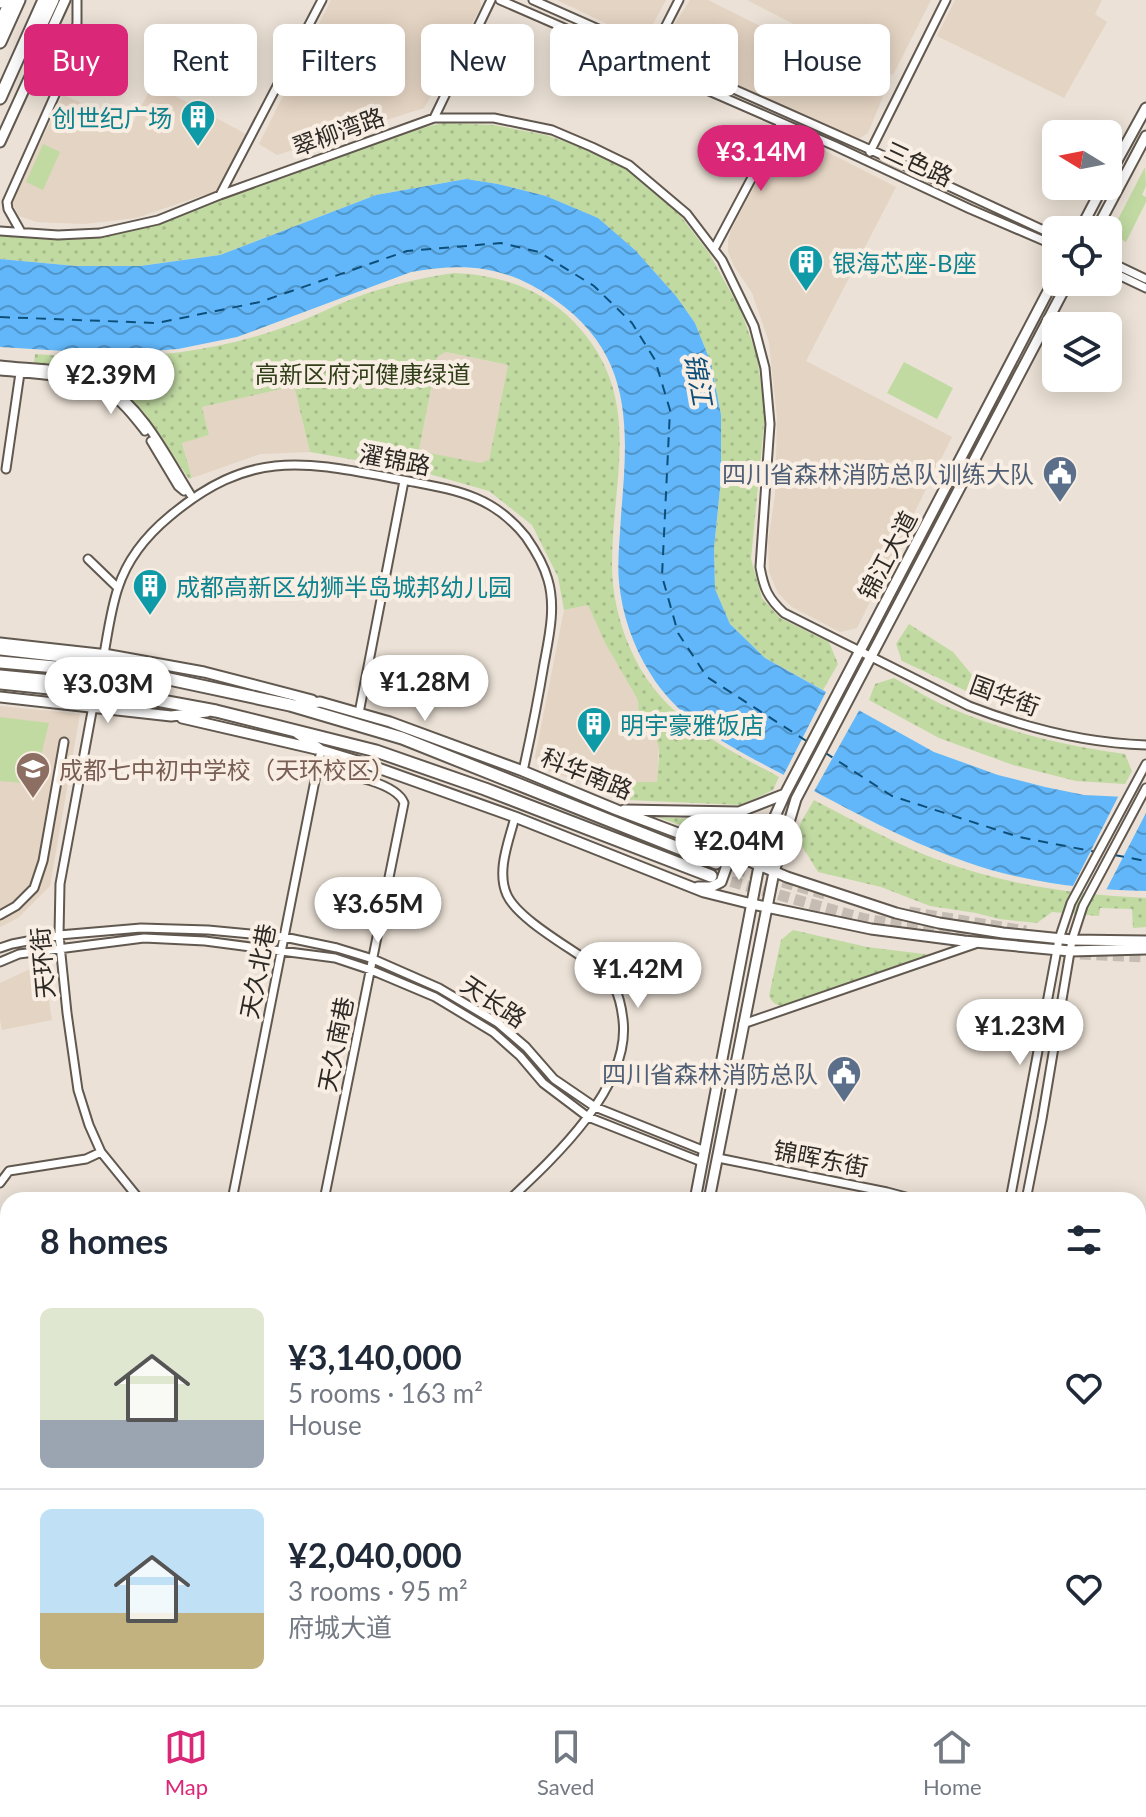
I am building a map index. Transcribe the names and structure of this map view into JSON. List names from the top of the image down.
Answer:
{
  "streets": {
    "highway": ["科华南路"],
    "main road": ["锦江大道"],
    "street": [
      "翠柳湾路",
      "三色路",
      "濯锦路",
      "国华街",
      "天环街",
      "天久北巷",
      "天长路",
      "天久南巷",
      "锦晖东街"
    ]
  },
  "crossings": [
    ["翠柳湾路", "锦江大道"],
    ["翠柳湾路", "国华街"],
    ["濯锦路", "科华南路"],
    ["锦江大道", "国华街"],
    ["锦江大道", "科华南路"],
    ["锦江大道", "天长路"],
    ["锦江大道", "锦晖东街"],
    ["科华南路", "天久北巷"],
    ["天环街", "天长路"],
    ["天久北巷", "天长路"],
    ["天久北巷", "天久南巷"],
    ["天长路", "天久南巷"]
  ],
  "water": ["锦江"],
  "parks": ["高新区府河健康绿道"],
  "places": {
    "building": [
      "创世纪广场",
      "银海芯座-B座",
      "成都高新区幼狮半岛城邦幼儿园",
      "明宇豪雅饭店"
    ],
    "public building": ["四川省森林消防总队训练大队", "四川省森林消防总队"],
    "school or university": ["成都七中初中学校（天环校区）"]
  },
  "north": "left",
  "page": {
    "chip": [
      "Buy",
      "Rent",
      "Filters",
      "New",
      "Apartment",
      "House"
    ],
    "price": [
      "¥3.14M",
      "¥2.39M",
      "¥1.28M",
      "¥3.03M",
      "¥2.04M",
      "¥3.65M",
      "¥1.42M",
      "¥1.23M"
    ],
    "heading": "8 homes",
    "list": [
      {
        "name": "¥3,140,000",
        "note": "5 rooms · 163 m² · House"
      },
      {
        "name": "¥2,040,000",
        "note": "3 rooms · 95 m² · 府城大道"
      }
    ],
    "tabs": ["Map", "Saved", "Home"]
  }
}
